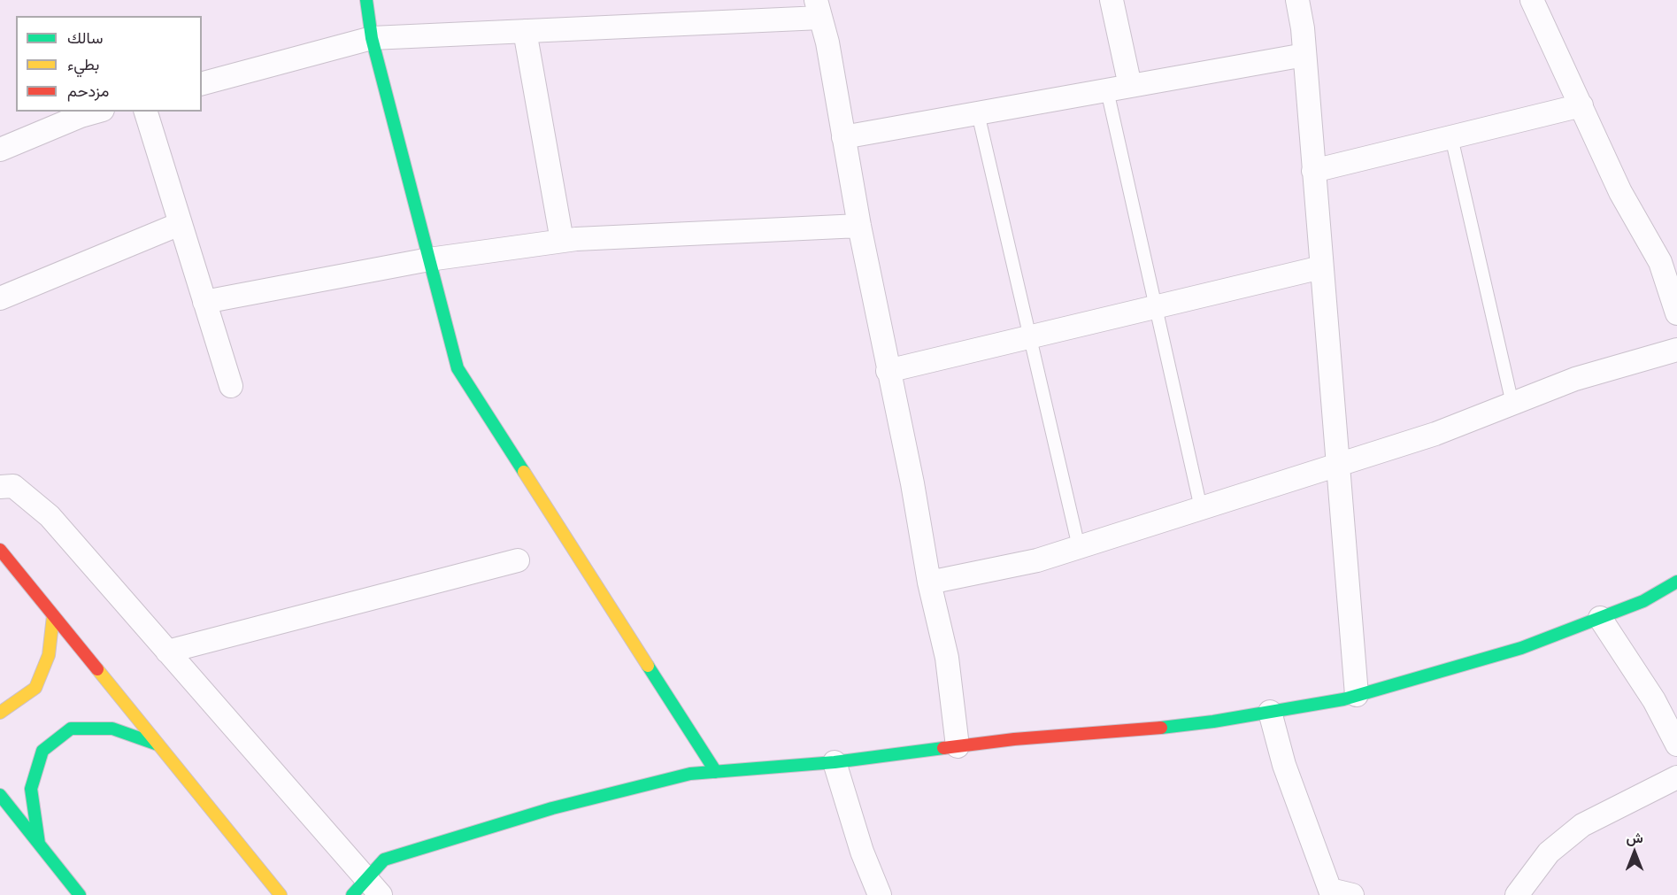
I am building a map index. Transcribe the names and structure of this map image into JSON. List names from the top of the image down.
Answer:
{
  "legend": ["سالك", "بطيء", "مزدحم"],
  "north": "top"
}
